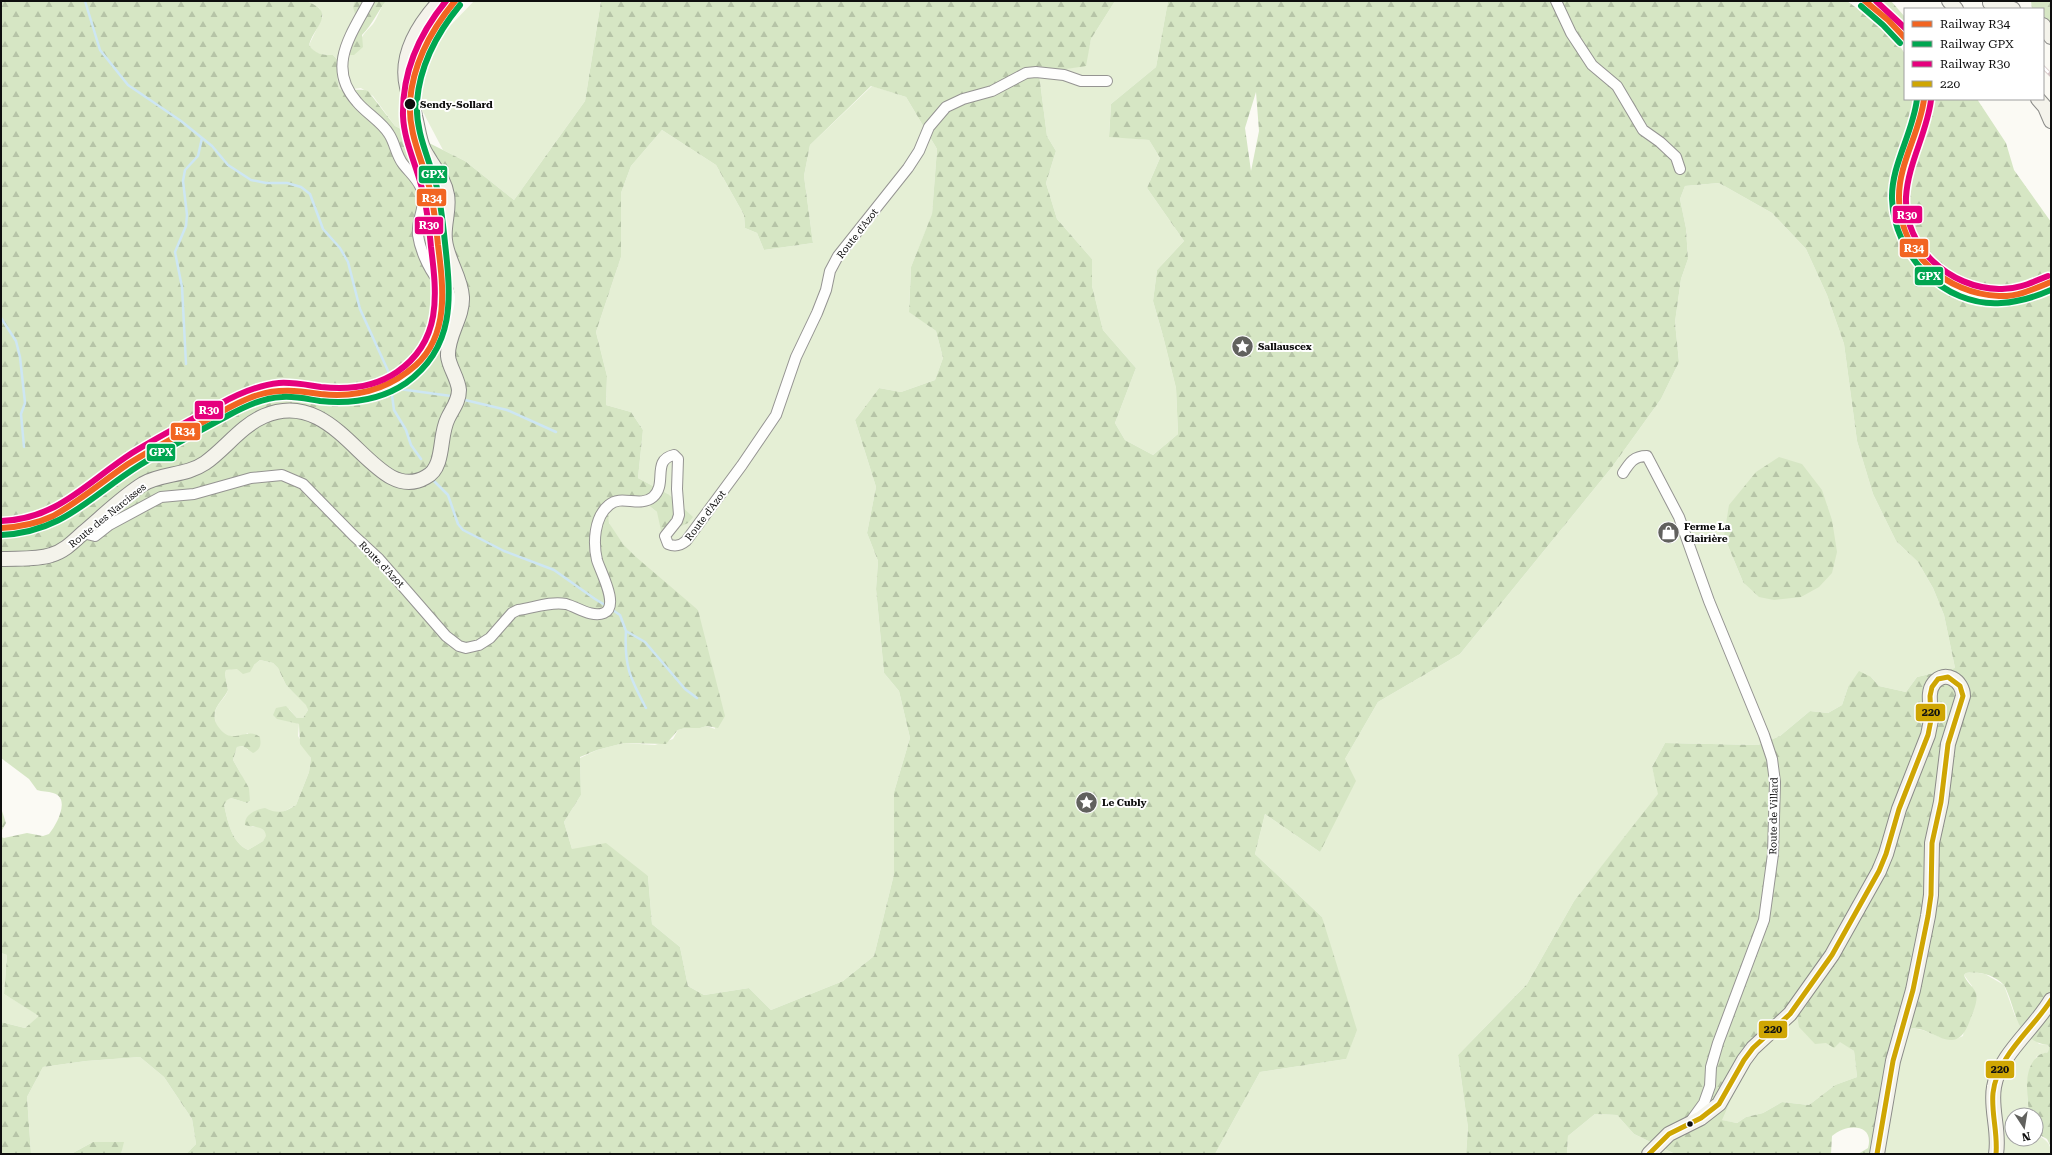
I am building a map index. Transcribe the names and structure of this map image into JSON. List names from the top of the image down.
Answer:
{
  "streets": {
    "street": ["Route d'Azot", "Route des Narcisses", "Route de Villard"]
  },
  "crossings": [
    ["Route d'Azot", "Route des Narcisses"]
  ],
  "places": {
    "other": ["Sendy-Sollard"],
    "place": ["Sallauscex", "Le Cubly"],
    "shop": ["Ferme La Clairière"]
  },
  "lines": [
    "rail line R34",
    "rail line R30",
    "rail line GPX",
    "transit line 220"
  ],
  "legend": [
    "Railway R34",
    "Railway GPX",
    "Railway R30",
    "220"
  ],
  "north": "bottom"
}
